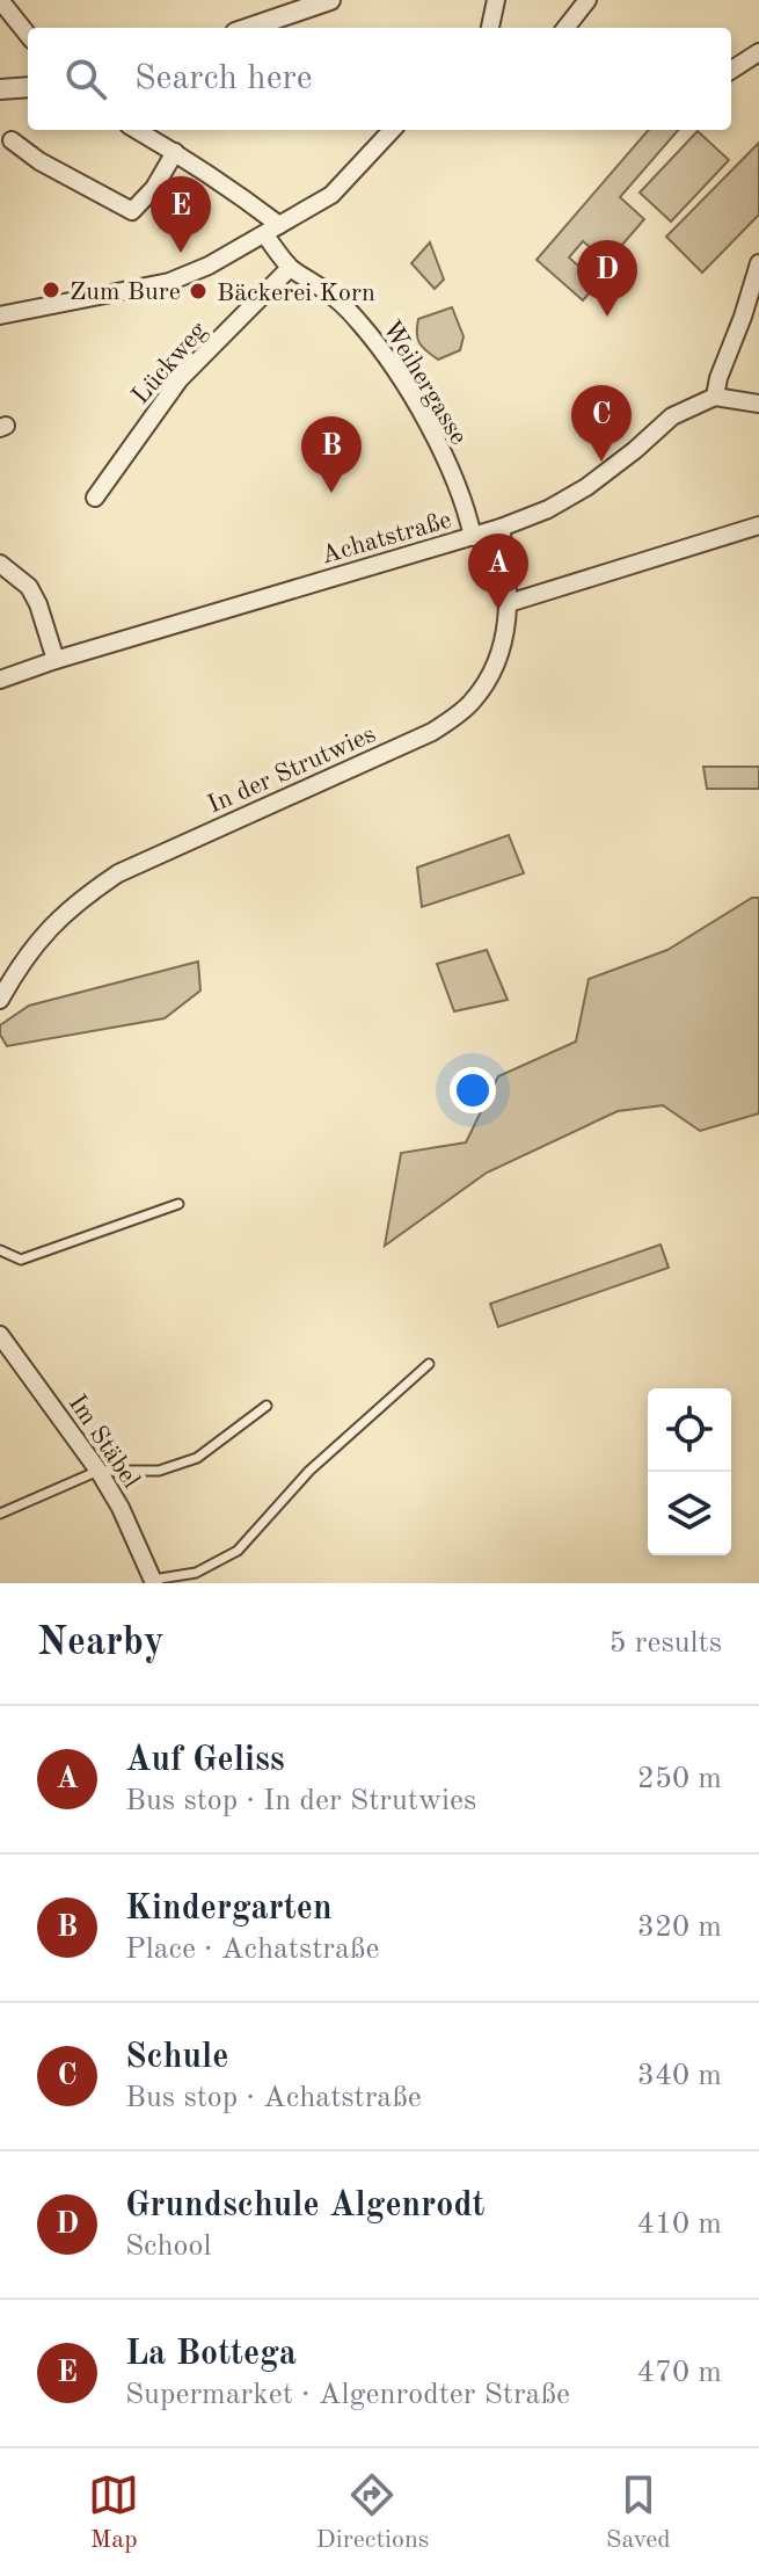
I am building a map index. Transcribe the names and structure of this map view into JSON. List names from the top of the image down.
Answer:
{
  "streets": {
    "street": [
      "Lückweg",
      "Weihergasse",
      "Achatstraße",
      "In der Strutwies",
      "Im Stäbel"
    ]
  },
  "crossings": [
    ["Lückweg", "Weihergasse"],
    ["Weihergasse", "Achatstraße"],
    ["Achatstraße", "In der Strutwies"]
  ],
  "places": ["Zum Bure", "Bäckerei Korn"],
  "page": {
    "search": "Search here",
    "pins": [
      "E",
      "D",
      "C",
      "B",
      "A"
    ],
    "heading": ["Nearby", "5 results"],
    "list": [
      {
        "mark": "A",
        "name": "Auf Geliss",
        "note": "Bus stop · In der Strutwies",
        "value": "250 m"
      },
      {
        "mark": "B",
        "name": "Kindergarten",
        "note": "Place · Achatstraße",
        "value": "320 m"
      },
      {
        "mark": "C",
        "name": "Schule",
        "note": "Bus stop · Achatstraße",
        "value": "340 m"
      },
      {
        "mark": "D",
        "name": "Grundschule Algenrodt",
        "note": "School",
        "value": "410 m"
      },
      {
        "mark": "E",
        "name": "La Bottega",
        "note": "Supermarket · Algenrodter Straße",
        "value": "470 m"
      }
    ],
    "nav": ["Map", "Directions", "Saved"]
  }
}
